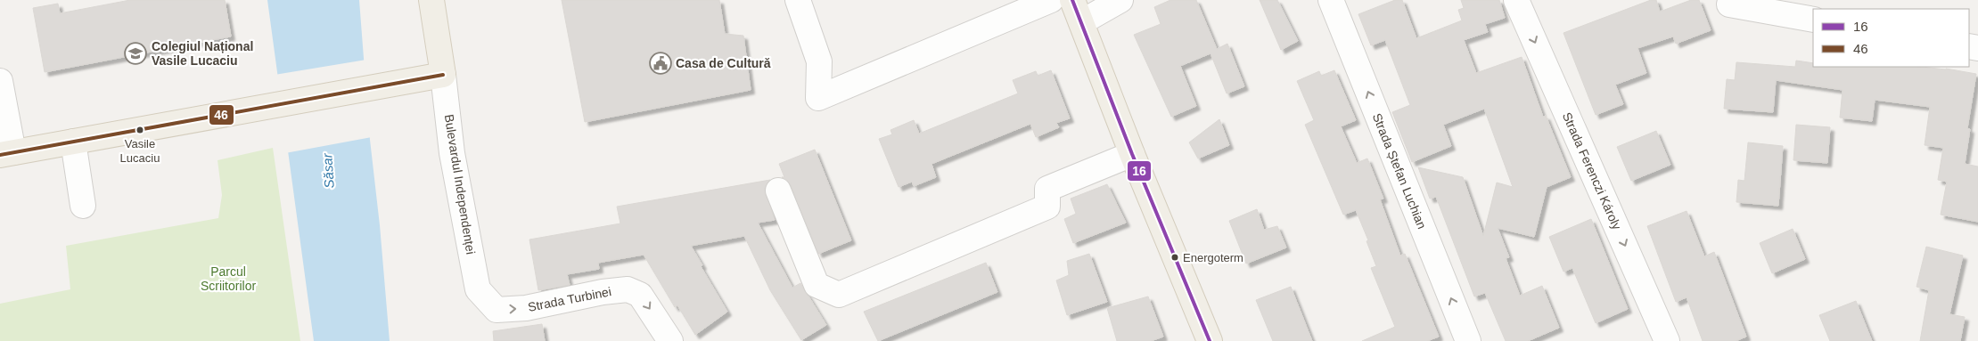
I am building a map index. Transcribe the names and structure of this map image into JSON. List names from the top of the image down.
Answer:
{
  "streets": {
    "main road": ["Bulevardul Independenței"],
    "street": ["Strada Ștefan Luchian", "Strada Ferenczi Károly", "Strada Turbinei"]
  },
  "crossings": [
    ["Bulevardul Independenței", "Strada Turbinei"]
  ],
  "one_way": ["Strada Ștefan Luchian", "Strada Ferenczi Károly", "Strada Turbinei"],
  "water": ["Săsar"],
  "parks": ["Parcul Scriitorilor"],
  "places": {
    "school or university": ["Colegiul Național Vasile Lucaciu"],
    "public building": ["Casa de Cultură"],
    "other": ["Vasile Lucaciu", "Energoterm"]
  },
  "lines": ["transit line 16", "transit line 46"],
  "legend": ["16", "46"]
}
